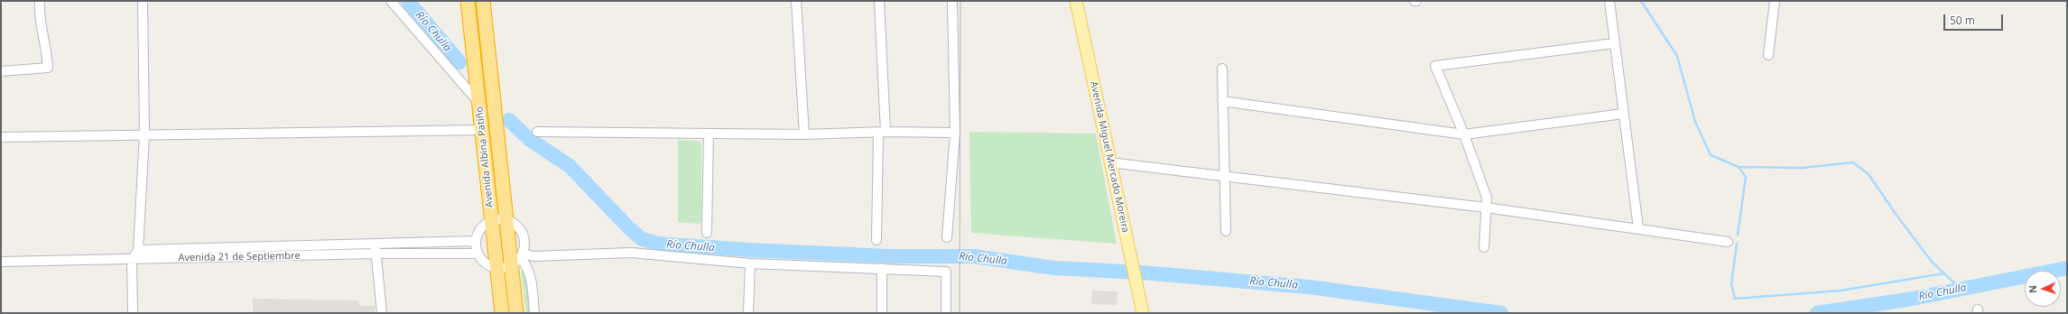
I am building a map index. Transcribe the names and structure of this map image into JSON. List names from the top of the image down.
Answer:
{
  "streets": {
    "highway": ["Avenida Albina Patiño"],
    "main road": ["Avenida Miguel Mercado Moreira"],
    "street": ["Avenida 21 de Septiembre"]
  },
  "water": ["Río Chulla"],
  "scale_bar": "50 m",
  "north": "left"
}
